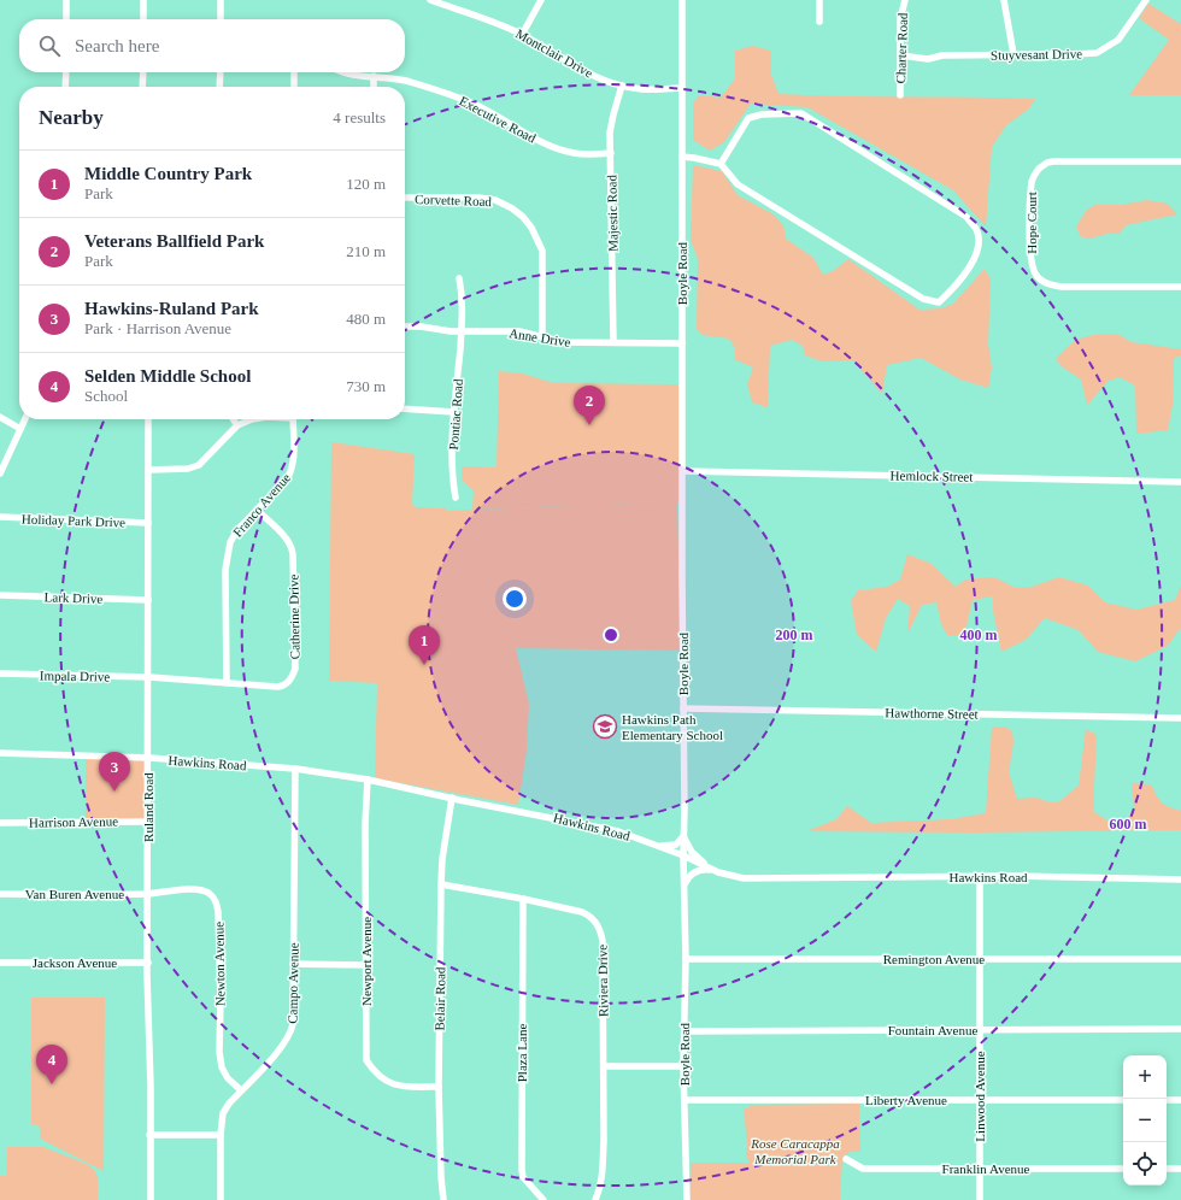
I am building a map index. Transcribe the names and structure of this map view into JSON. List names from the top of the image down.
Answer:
{
  "streets": {
    "street": [
      "Charter Road",
      "Montclair Drive",
      "Stuyvesant Drive",
      "Executive Road",
      "Corvette Road",
      "Majestic Road",
      "Hope Court",
      "Boyle Road",
      "Anne Drive",
      "Pontiac Road",
      "Hemlock Street",
      "Franco Avenue",
      "Holiday Park Drive",
      "Lark Drive",
      "Catherine Drive",
      "Impala Drive",
      "Hawthorne Street",
      "Hawkins Road",
      "Ruland Road",
      "Harrison Avenue",
      "Van Buren Avenue",
      "Remington Avenue",
      "Newport Avenue",
      "Jackson Avenue",
      "Newton Avenue",
      "Riviera Drive",
      "Campo Avenue",
      "Belair Road",
      "Fountain Avenue",
      "Plaza Lane",
      "Linwood Avenue",
      "Liberty Avenue",
      "Franklin Avenue"
    ]
  },
  "crossings": [
    ["Charter Road", "Stuyvesant Drive"],
    ["Montclair Drive", "Majestic Road"],
    ["Montclair Drive", "Boyle Road"],
    ["Executive Road", "Majestic Road"],
    ["Corvette Road", "Anne Drive"],
    ["Majestic Road", "Anne Drive"],
    ["Boyle Road", "Anne Drive"],
    ["Boyle Road", "Hemlock Street"],
    ["Boyle Road", "Hawthorne Street"],
    ["Boyle Road", "Hawkins Road"],
    ["Boyle Road", "Remington Avenue"],
    ["Boyle Road", "Fountain Avenue"],
    ["Boyle Road", "Liberty Avenue"],
    ["Anne Drive", "Pontiac Road"],
    ["Franco Avenue", "Catherine Drive"],
    ["Holiday Park Drive", "Ruland Road"],
    ["Lark Drive", "Ruland Road"],
    ["Catherine Drive", "Impala Drive"],
    ["Catherine Drive", "Ruland Road"],
    ["Impala Drive", "Ruland Road"],
    ["Hawkins Road", "Ruland Road"],
    ["Hawkins Road", "Newport Avenue"],
    ["Hawkins Road", "Campo Avenue"],
    ["Hawkins Road", "Belair Road"],
    ["Hawkins Road", "Linwood Avenue"],
    ["Ruland Road", "Harrison Avenue"],
    ["Ruland Road", "Van Buren Avenue"],
    ["Ruland Road", "Jackson Avenue"],
    ["Ruland Road", "Newton Avenue"],
    ["Van Buren Avenue", "Newton Avenue"],
    ["Remington Avenue", "Linwood Avenue"],
    ["Newport Avenue", "Belair Road"],
    ["Newton Avenue", "Campo Avenue"],
    ["Riviera Drive", "Belair Road"],
    ["Riviera Drive", "Plaza Lane"],
    ["Fountain Avenue", "Linwood Avenue"],
    ["Linwood Avenue", "Liberty Avenue"],
    ["Linwood Avenue", "Franklin Avenue"]
  ],
  "parks": ["Rose Caracappa Memorial Park"],
  "places": {
    "school or university": ["Hawkins Path Elementary School"]
  },
  "page": {
    "search": "Search here",
    "heading": ["Nearby", "4 results"],
    "list": [
      {
        "mark": "1",
        "name": "Middle Country Park",
        "note": "Park",
        "value": "120 m"
      },
      {
        "mark": "2",
        "name": "Veterans Ballfield Park",
        "note": "Park",
        "value": "210 m"
      },
      {
        "mark": "3",
        "name": "Hawkins-Ruland Park",
        "note": "Park · Harrison Avenue",
        "value": "480 m"
      },
      {
        "mark": "4",
        "name": "Selden Middle School",
        "note": "School",
        "value": "730 m"
      }
    ],
    "pins": [
      "2",
      "1",
      "3",
      "4"
    ],
    "map_buttons": ["+", "−"]
  },
  "rings": ["200 m", "400 m", "600 m"]
}
